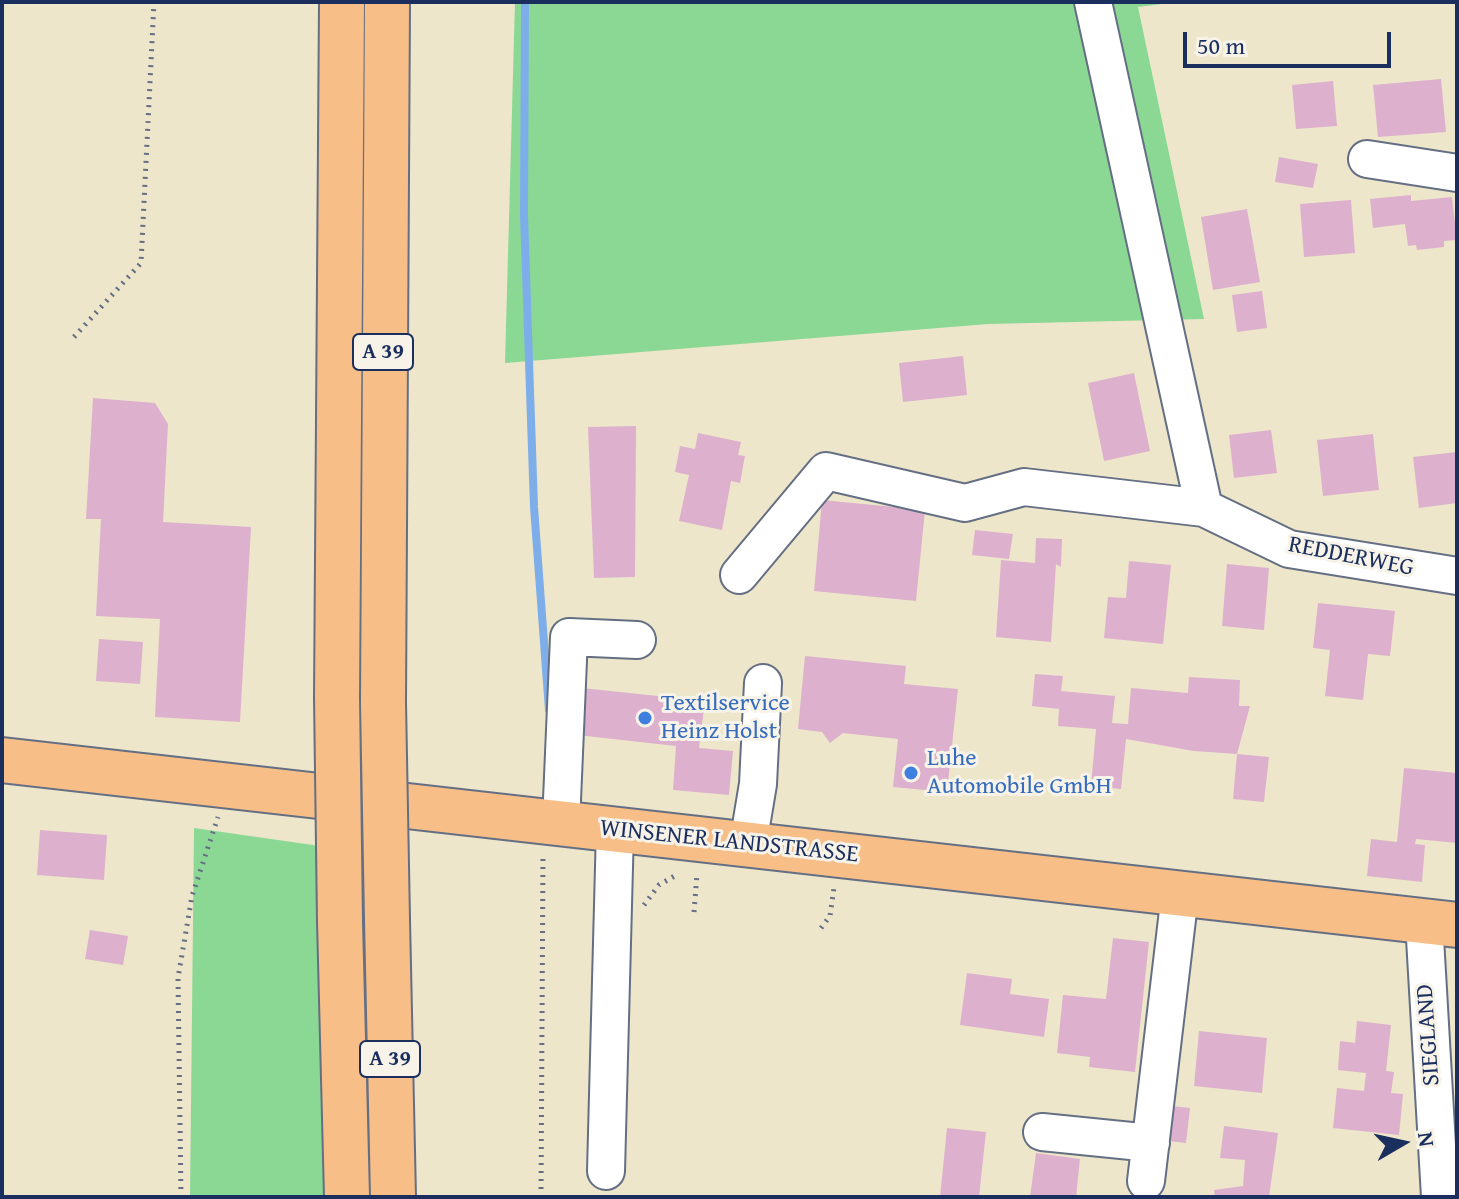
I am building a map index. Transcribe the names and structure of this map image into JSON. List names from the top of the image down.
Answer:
{
  "streets": {
    "main road": ["A 39", "WINSENER LANDSTRASSE"],
    "street": ["REDDERWEG", "SIEGLAND"]
  },
  "crossings": [
    ["WINSENER LANDSTRASSE", "SIEGLAND"]
  ],
  "places": ["Textilservice Heinz Holst", "Luhe Automobile GmbH"],
  "scale_bar": "50 m",
  "north": "right"
}
